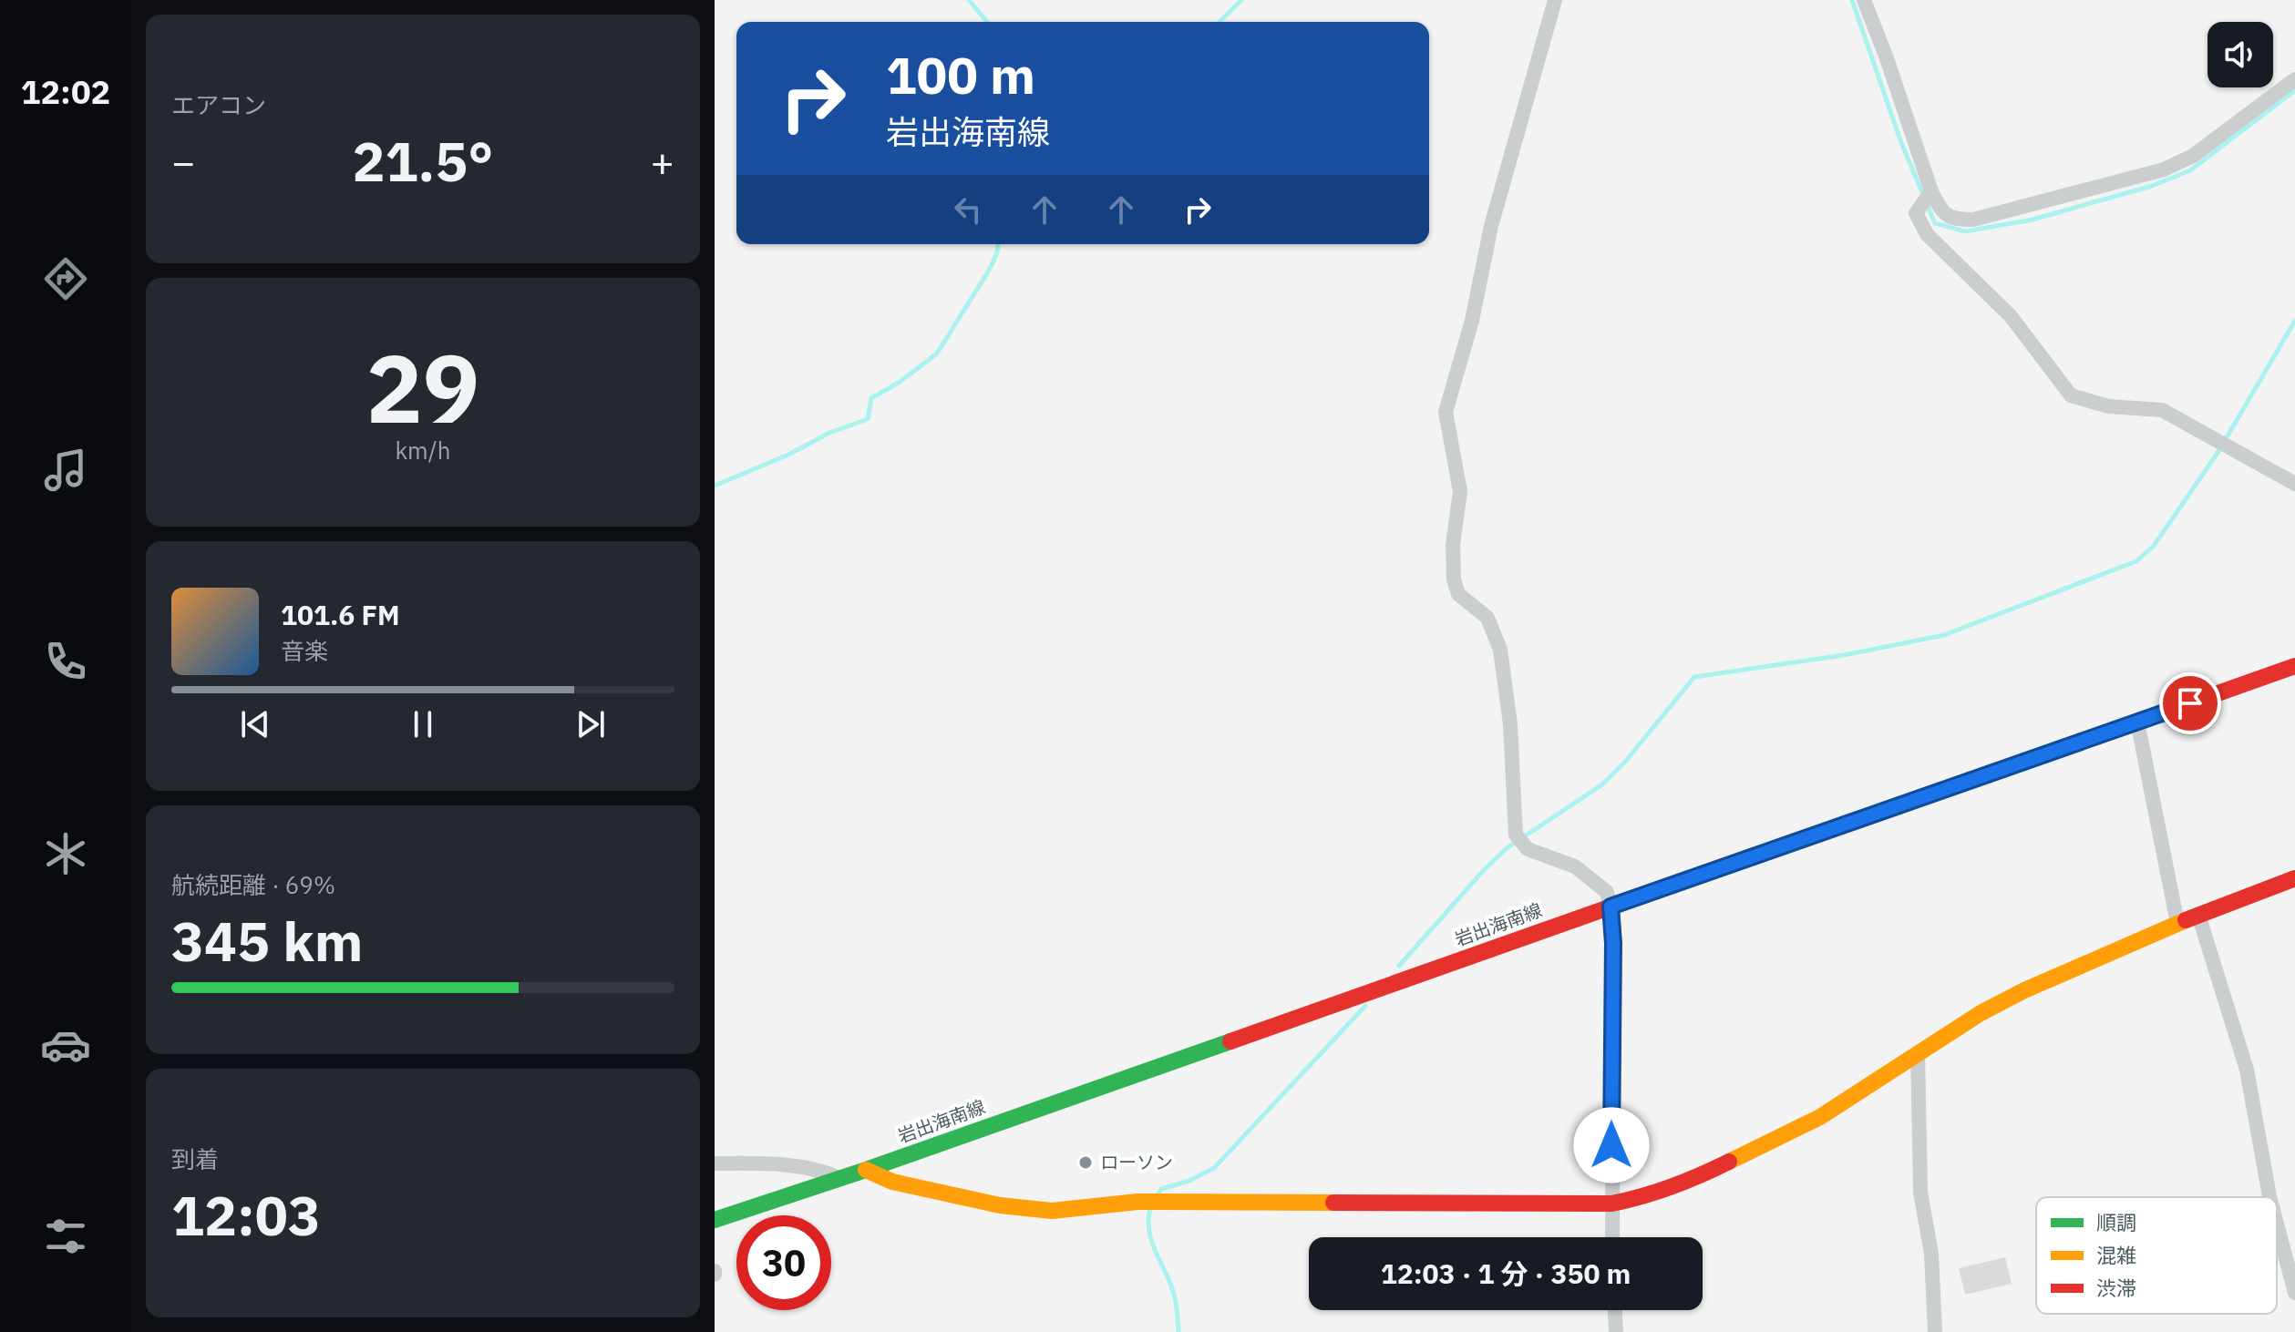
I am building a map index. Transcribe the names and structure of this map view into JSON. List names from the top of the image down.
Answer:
{
  "streets": {
    "main road": ["岩出海南線"]
  },
  "places": ["ローソン"],
  "legend": ["順調", "混雑", "渋滞"],
  "page": {
    "tabs": "12:02",
    "tile": [
      "エアコン",
      ["29", "km/h"],
      ["航続距離 · 69%", "345 km"],
      ["到着", "12:03"]
    ],
    "turn": ["100 m", "岩出海南線"],
    "heat": ["−", "21.5°", "+"],
    "song": ["101.6 FM", "音楽"],
    "limit": "30",
    "trip": "12:03 · 1 分 · 350 m"
  }
}
